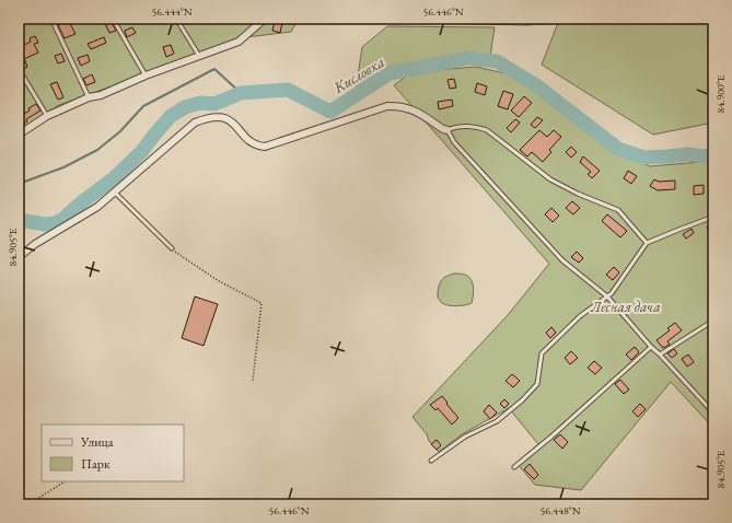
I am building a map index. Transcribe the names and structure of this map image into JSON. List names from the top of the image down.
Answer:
{
  "water": ["Кисловка"],
  "parks": ["Лесная дача"],
  "legend": ["Улица", "Парк"],
  "coordinates": [
    "56.444°N",
    "56.446°N",
    "84.900°E",
    "84.905°E",
    "56.448°N"
  ]
}
